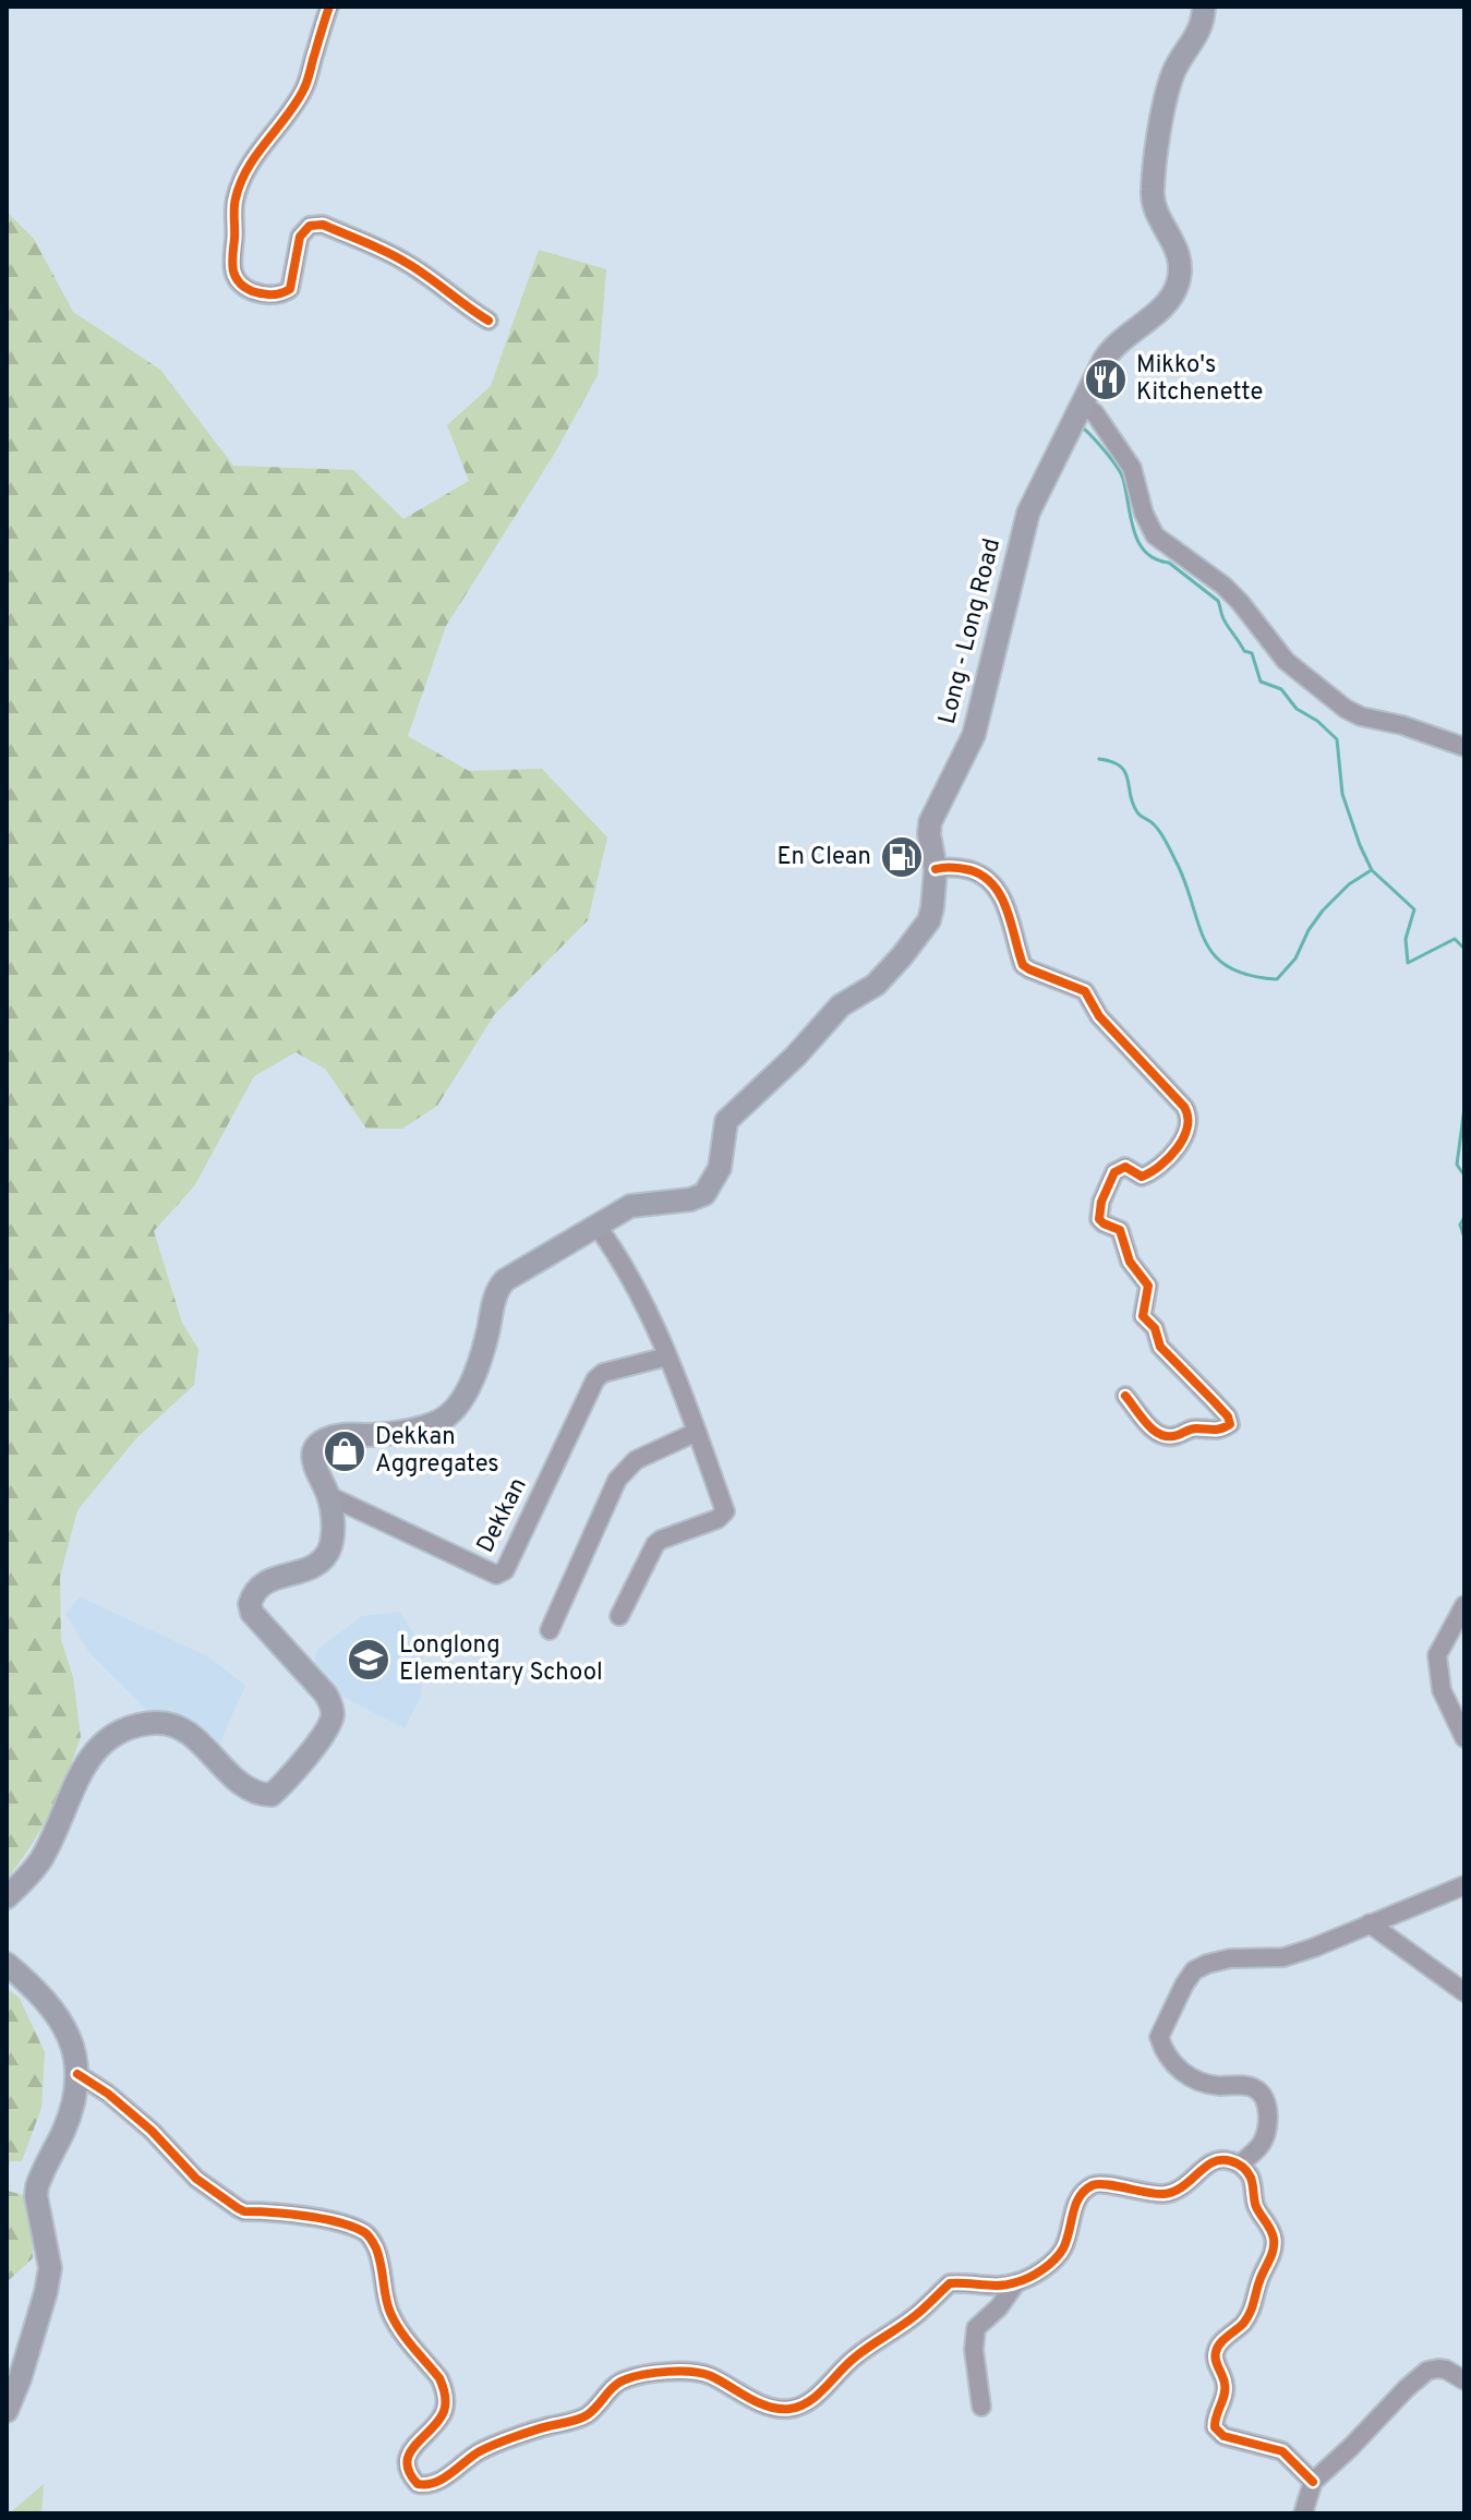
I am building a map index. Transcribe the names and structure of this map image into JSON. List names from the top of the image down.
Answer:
{
  "streets": {
    "main road": ["Long - Long Road"],
    "street": ["Dekkan"]
  },
  "crossings": [
    ["Long - Long Road", "Dekkan"]
  ],
  "places": {
    "restaurant": ["Mikko's Kitchenette"],
    "fuel station": ["En Clean"],
    "shop": ["Dekkan Aggregates"],
    "school or university": ["Longlong Elementary School"]
  }
}
